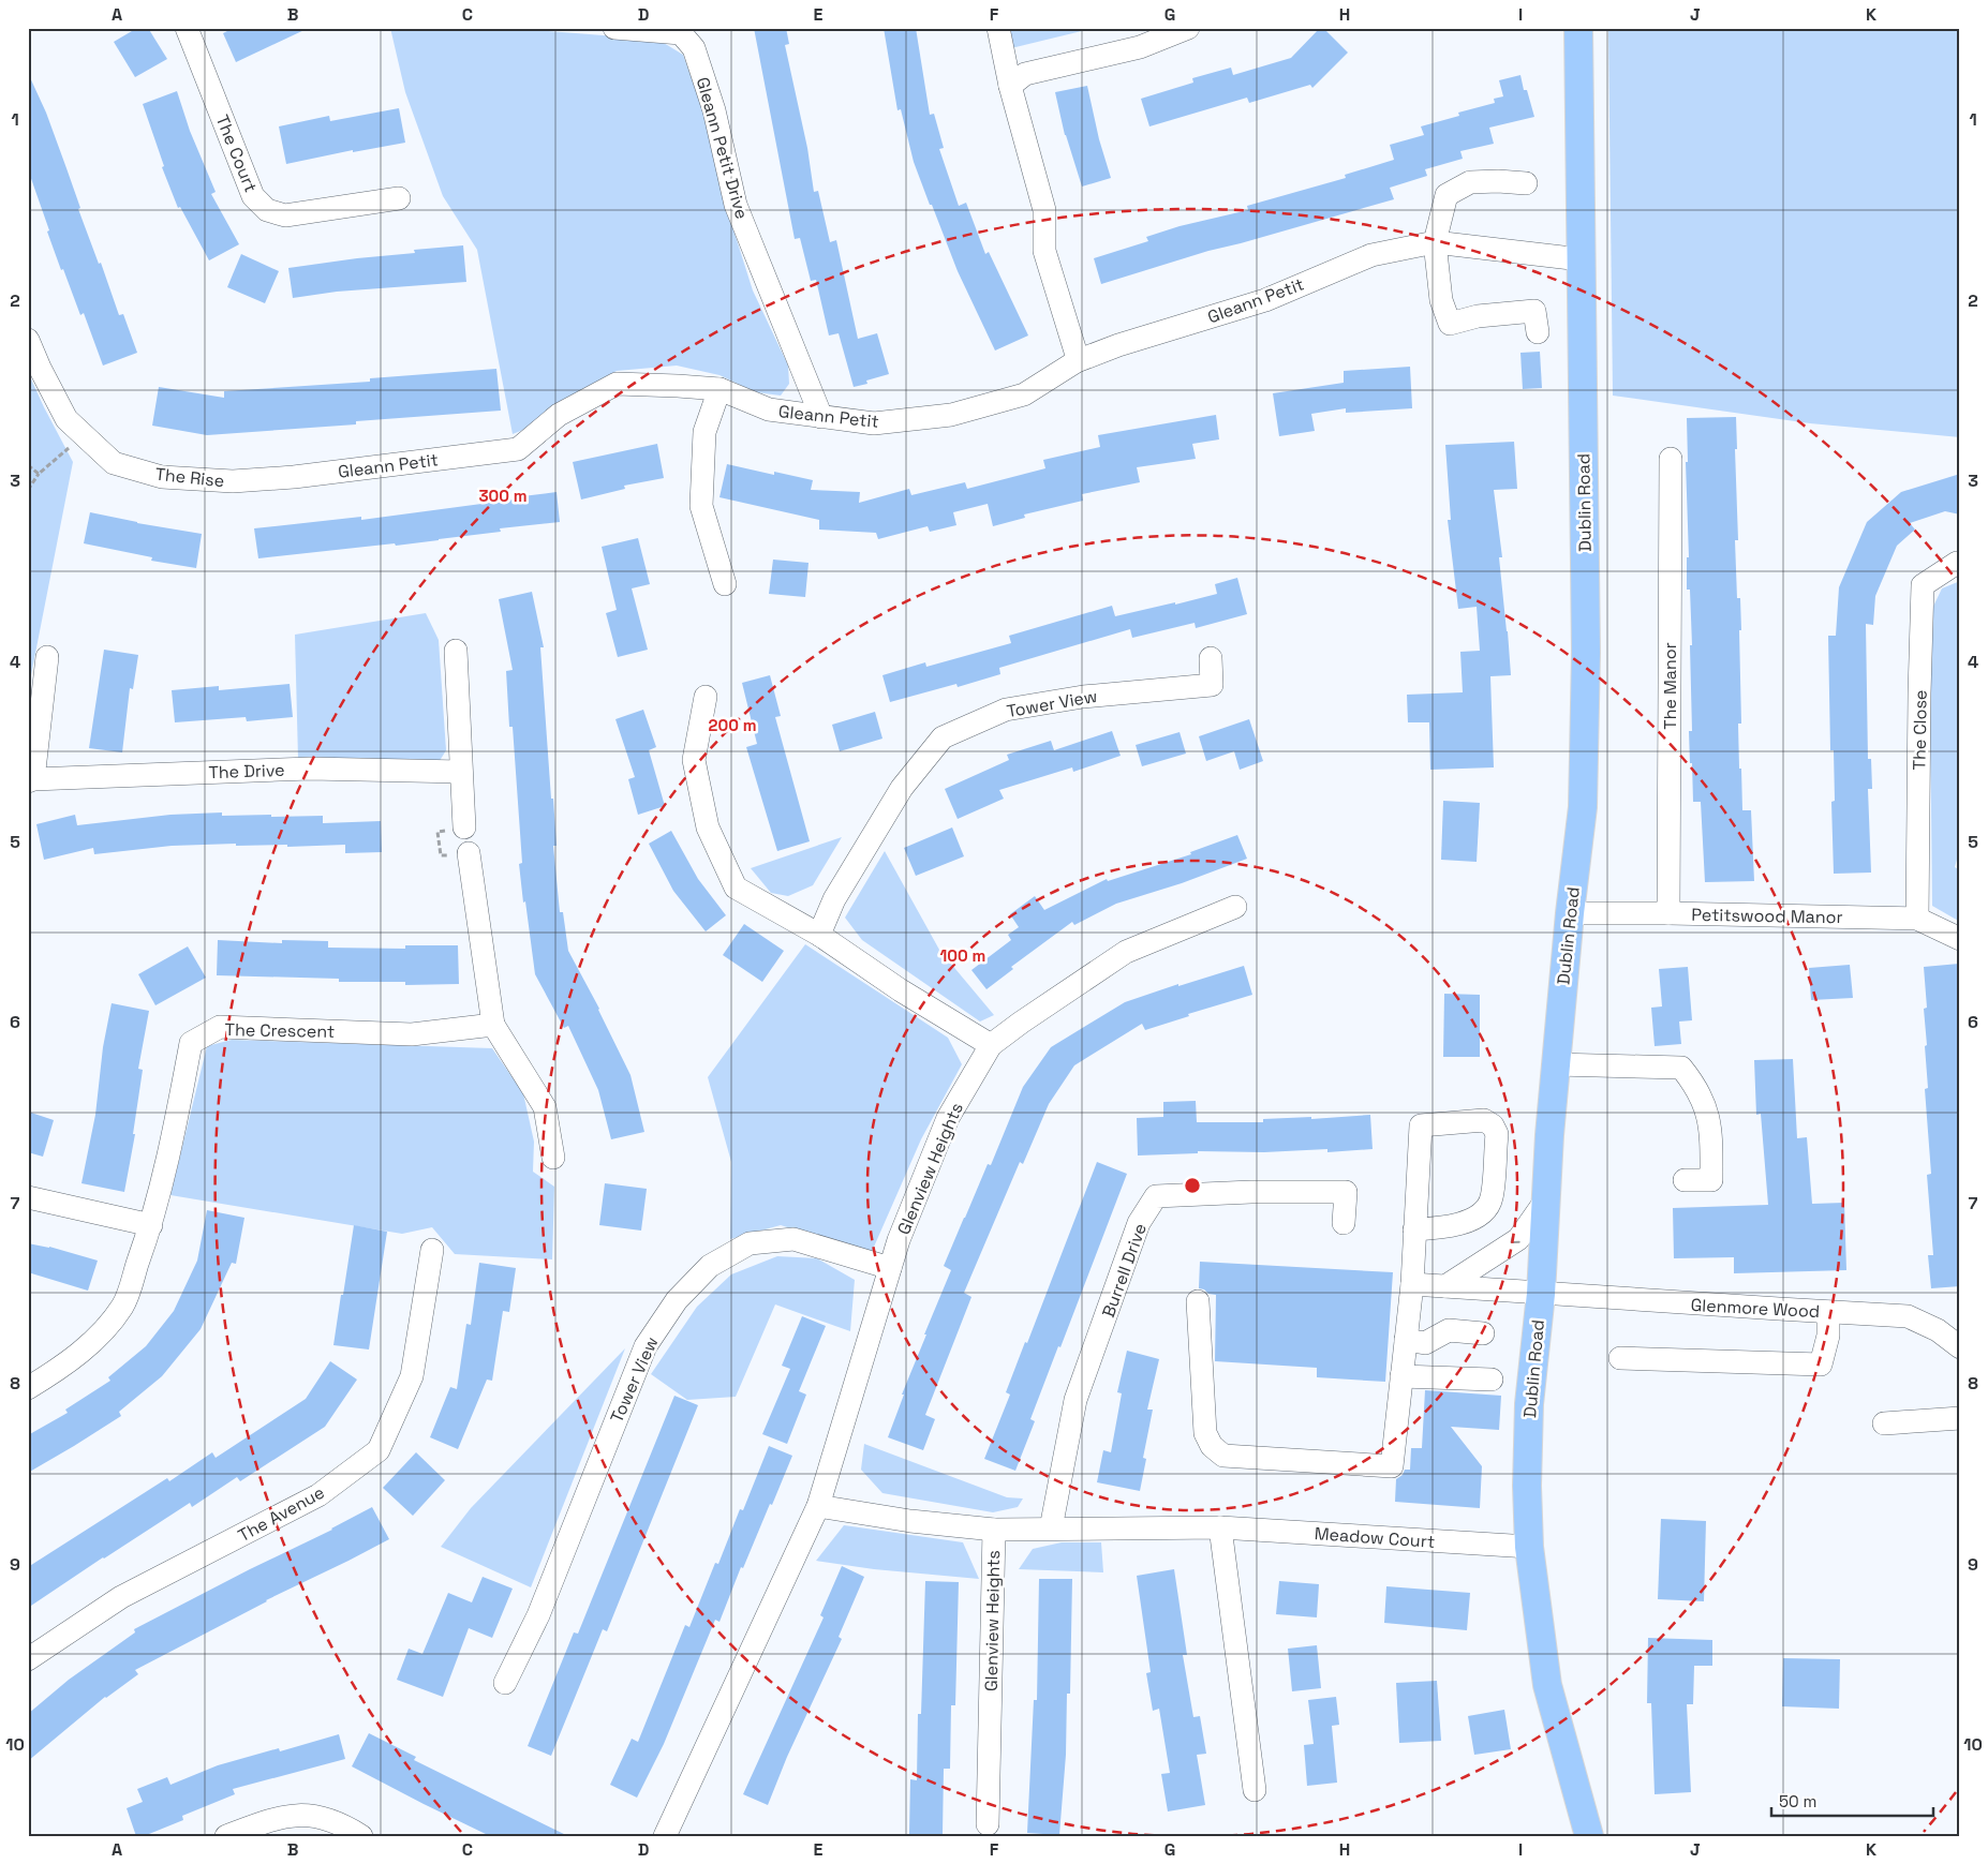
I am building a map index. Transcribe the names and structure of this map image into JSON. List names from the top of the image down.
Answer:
{
  "streets": {
    "main road": ["Dublin Road"],
    "street": [
      "Gleann Petit Drive",
      "The Court",
      "Gleann Petit",
      "The Rise",
      "The Manor",
      "Tower View",
      "The Close",
      "The Drive",
      "Petitswood Manor",
      "The Crescent",
      "Glenview Heights",
      "Burrell Drive",
      "Glenmore Wood",
      "The Avenue",
      "Meadow Court"
    ]
  },
  "crossings": [
    ["Gleann Petit Drive", "Gleann Petit"],
    ["Gleann Petit", "The Rise"],
    ["Gleann Petit", "Dublin Road"],
    ["Dublin Road", "Petitswood Manor"],
    ["Dublin Road", "Glenmore Wood"],
    ["Dublin Road", "Meadow Court"],
    ["The Manor", "Petitswood Manor"],
    ["Tower View", "Glenview Heights"],
    ["The Close", "Petitswood Manor"],
    ["Glenview Heights", "Meadow Court"],
    ["Burrell Drive", "Meadow Court"]
  ],
  "scale_bar": "50 m",
  "grid": {
    "columns": [
      "A",
      "B",
      "C",
      "D",
      "E",
      "F",
      "G",
      "H",
      "I",
      "J",
      "K"
    ],
    "rows": [
      "1",
      "2",
      "3",
      "4",
      "5",
      "6",
      "7",
      "8",
      "9",
      "10"
    ]
  },
  "rings": ["300 m", "200 m", "100 m"]
}
